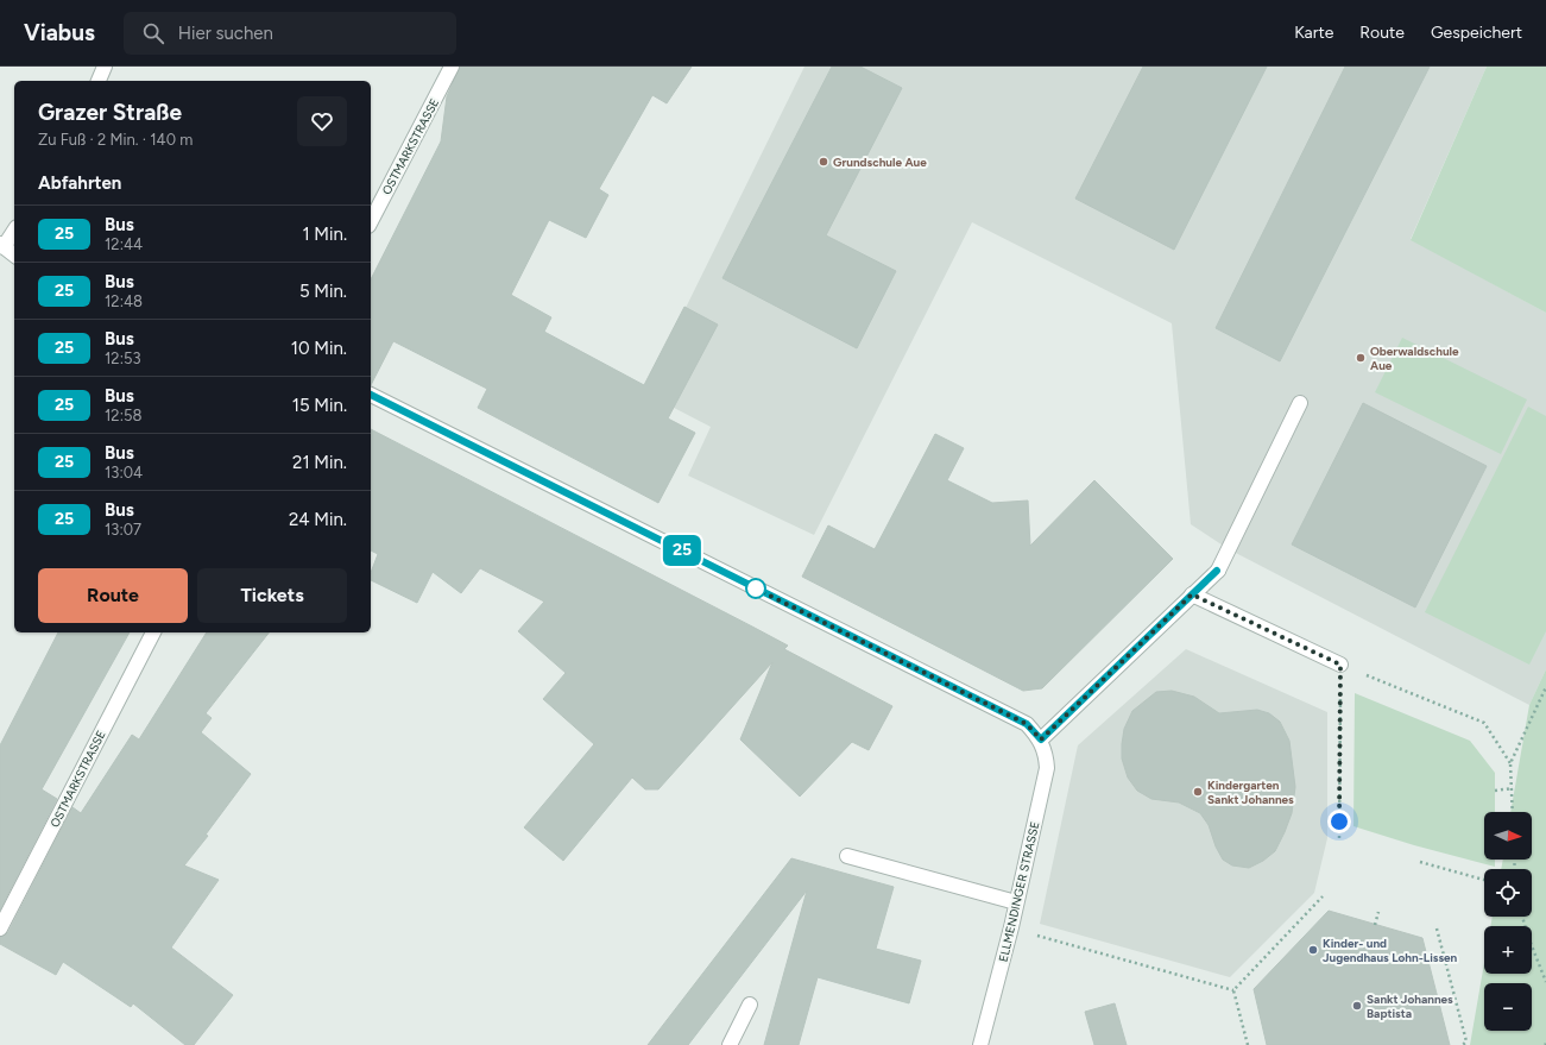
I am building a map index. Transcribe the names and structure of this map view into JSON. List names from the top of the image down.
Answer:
{
  "streets": {
    "street": ["OSTMARKSTRASSE", "ELLMENDINGER STRASSE"]
  },
  "places": [
    "Grundschule Aue",
    "Oberwaldschule Aue",
    "Kindergarten Sankt Johannes",
    "Kinder- und Jugendhaus Lohn-Lissen",
    "Sankt Johannes Baptista"
  ],
  "lines": ["bus line 25"],
  "north": "right",
  "page": {
    "header": "Viabus",
    "search": "Hier suchen",
    "nav": ["Karte", "Route", "Gespeichert"],
    "on_map": "25",
    "heading": [
      ["Grazer Straße", "Zu Fuß · 2 Min. · 140 m"],
      "Abfahrten"
    ],
    "list": [
      {
        "mark": "25",
        "name": "Bus",
        "note": "12:44",
        "value": "1 Min."
      },
      {
        "mark": "25",
        "name": "Bus",
        "note": "12:48",
        "value": "5 Min."
      },
      {
        "mark": "25",
        "name": "Bus",
        "note": "12:53",
        "value": "10 Min."
      },
      {
        "mark": "25",
        "name": "Bus",
        "note": "12:58",
        "value": "15 Min."
      },
      {
        "mark": "25",
        "name": "Bus",
        "note": "13:04",
        "value": "21 Min."
      },
      {
        "mark": "25",
        "name": "Bus",
        "note": "13:07",
        "value": "24 Min."
      }
    ],
    "buttons": ["Route", "Tickets"],
    "map_buttons": ["+", "−"]
  }
}
